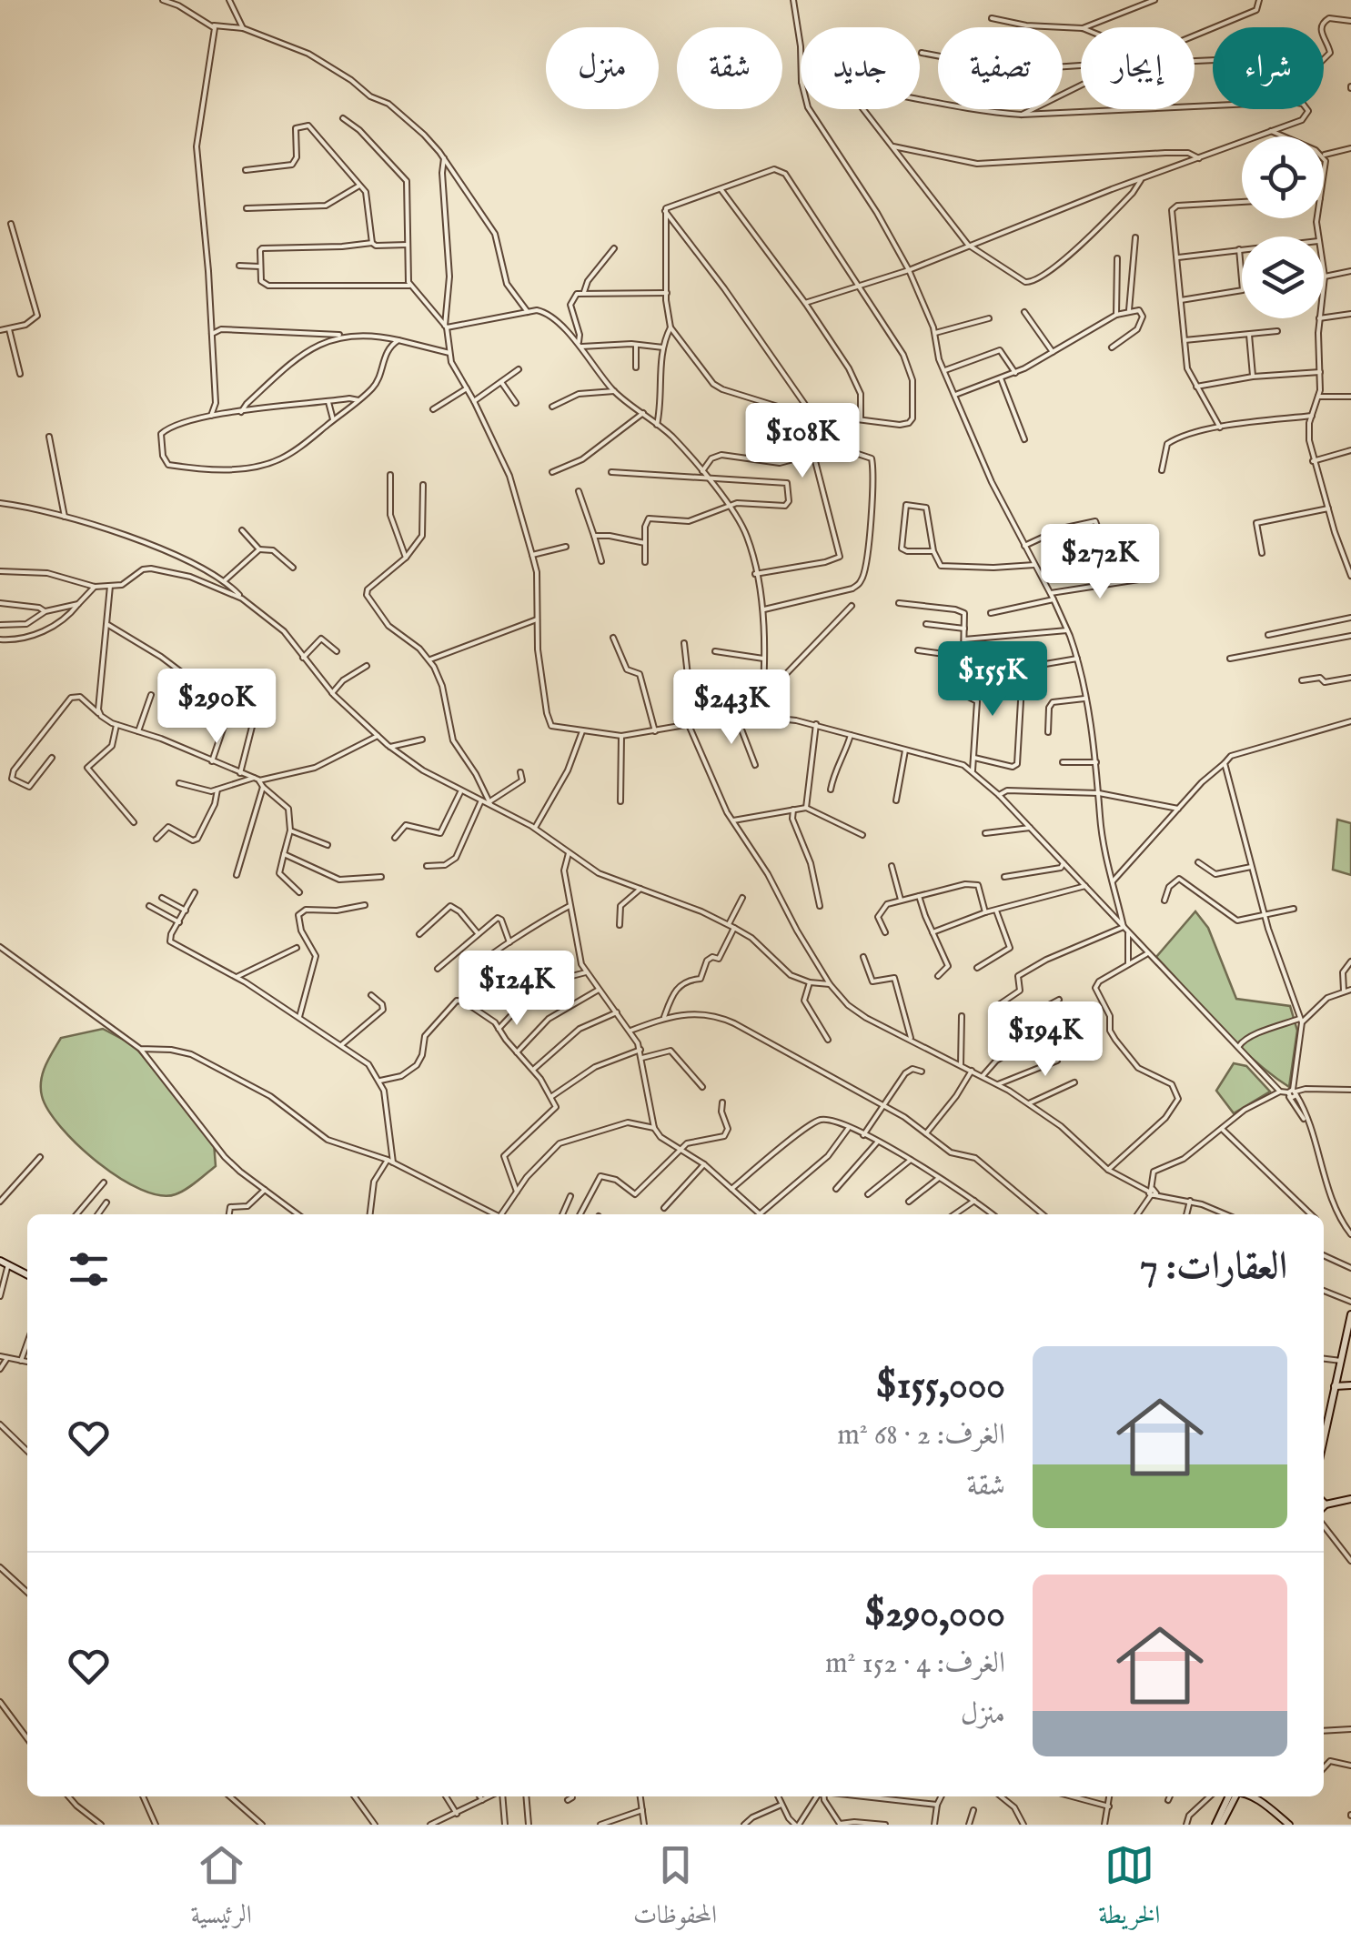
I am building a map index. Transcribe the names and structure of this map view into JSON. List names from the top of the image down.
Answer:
{
  "page": {
    "chip": [
      "شراء",
      "إيجار",
      "تصفية",
      "جديد",
      "شقة",
      "منزل"
    ],
    "price": [
      "$108K",
      "$272K",
      "$155K",
      "$290K",
      "$243K",
      "$124K",
      "$194K"
    ],
    "heading": "العقارات: 7",
    "list": [
      {
        "name": "$155,000",
        "note": "الغرف: 2 · 68 m² · شقة"
      },
      {
        "name": "$290,000",
        "note": "الغرف: 4 · 152 m² · منزل"
      }
    ],
    "tabs": ["الخريطة", "المحفوظات", "الرئيسية"]
  }
}
